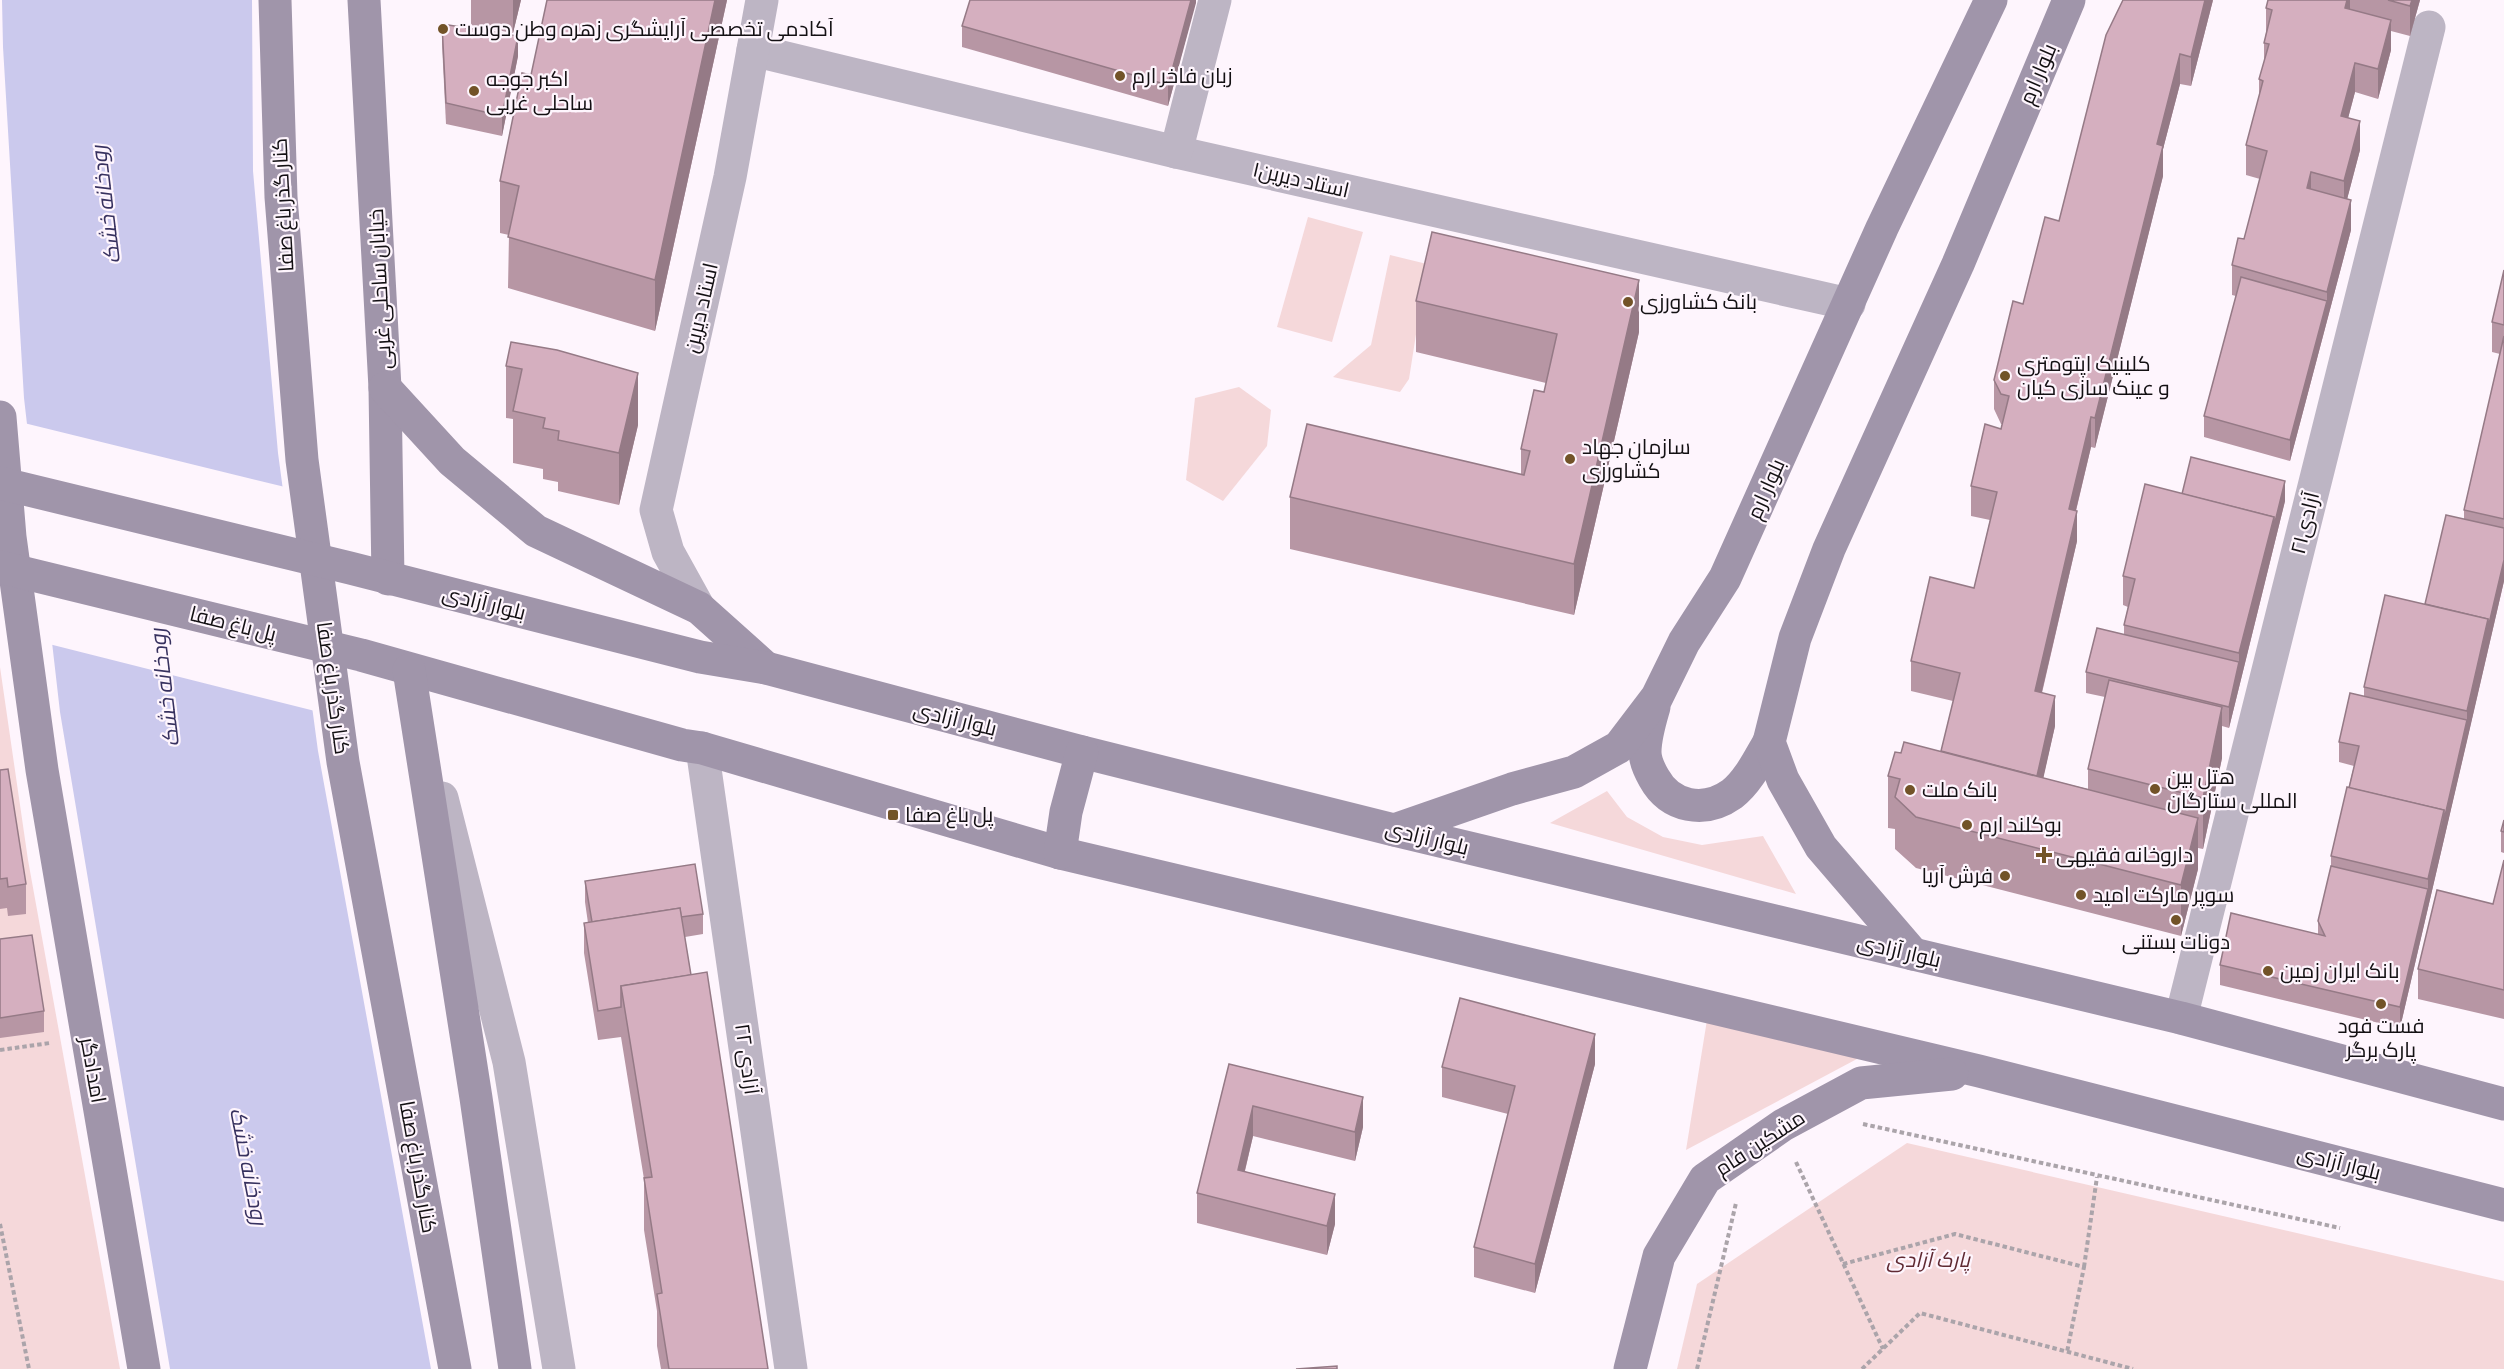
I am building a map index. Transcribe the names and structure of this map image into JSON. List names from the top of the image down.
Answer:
{
  "streets": {
    "main road": [
      "بلوار ارم",
      "کنار گذر باغ صفا",
      "خیابان ساحلی غربی",
      "بلوار آزادی",
      "پل باغ صفا",
      "امدادگر",
      "مشکین فام"
    ],
    "street": [
      "استاد دیرین۱",
      "استاد دیرین",
      "آزادی۲۱",
      "آزادی ۲۲"
    ]
  },
  "crossings": [
    ["بلوار ارم", "استاد دیرین۱"],
    ["بلوار ارم", "بلوار آزادی"],
    ["استاد دیرین۱", "استاد دیرین"],
    ["خیابان ساحلی غربی", "بلوار آزادی"],
    ["آزادی۲۱", "بلوار آزادی"],
    ["بلوار آزادی", "پل باغ صفا"],
    ["بلوار آزادی", "آزادی ۲۲"],
    ["بلوار آزادی", "مشکین فام"]
  ],
  "water": ["رودخانه خشک"],
  "parks": ["پارک آزادی"],
  "places": {
    "other": [
      "آکادمی تخصصی آرایشگری زهره وطن دوست",
      "زبان فاخر ارم",
      "اکبر جوجه ساحلی غربی",
      "بانک کشاورزی",
      "کلینیک اپتومتری و عینک سازی کیان",
      "سازمان جهاد کشاورزی",
      "هتل بین المللی ستارگان",
      "بانک ملت",
      "بوکلند ارم",
      "فرش آریا",
      "سوپر مارکت امید",
      "دونات بستنی",
      "بانک ایران زمین",
      "فست فود پارک برگر"
    ],
    "transit": ["پل باغ صفا"],
    "health": ["داروخانه فقیهی"]
  }
}
